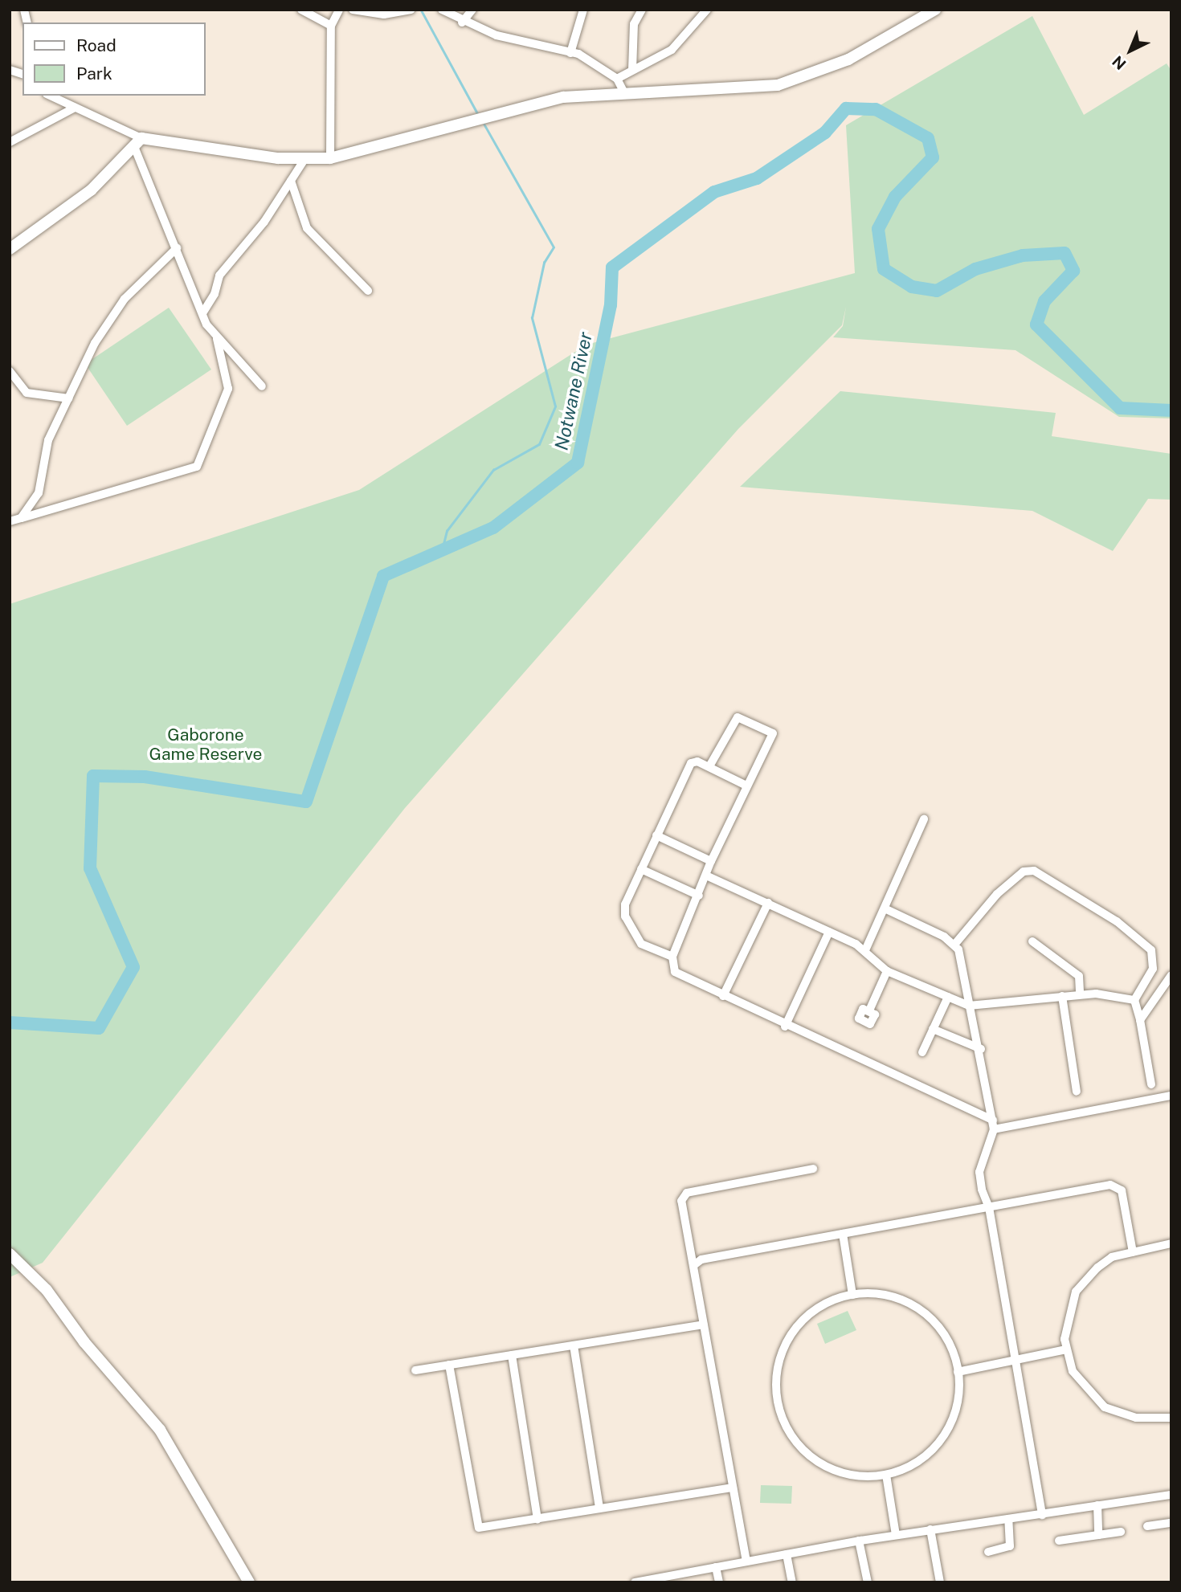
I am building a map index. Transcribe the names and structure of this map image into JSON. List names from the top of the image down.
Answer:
{
  "water": ["Notwane River"],
  "parks": ["Gaborone Game Reserve"],
  "legend": ["Road", "Park"],
  "north": "bottom left"
}
